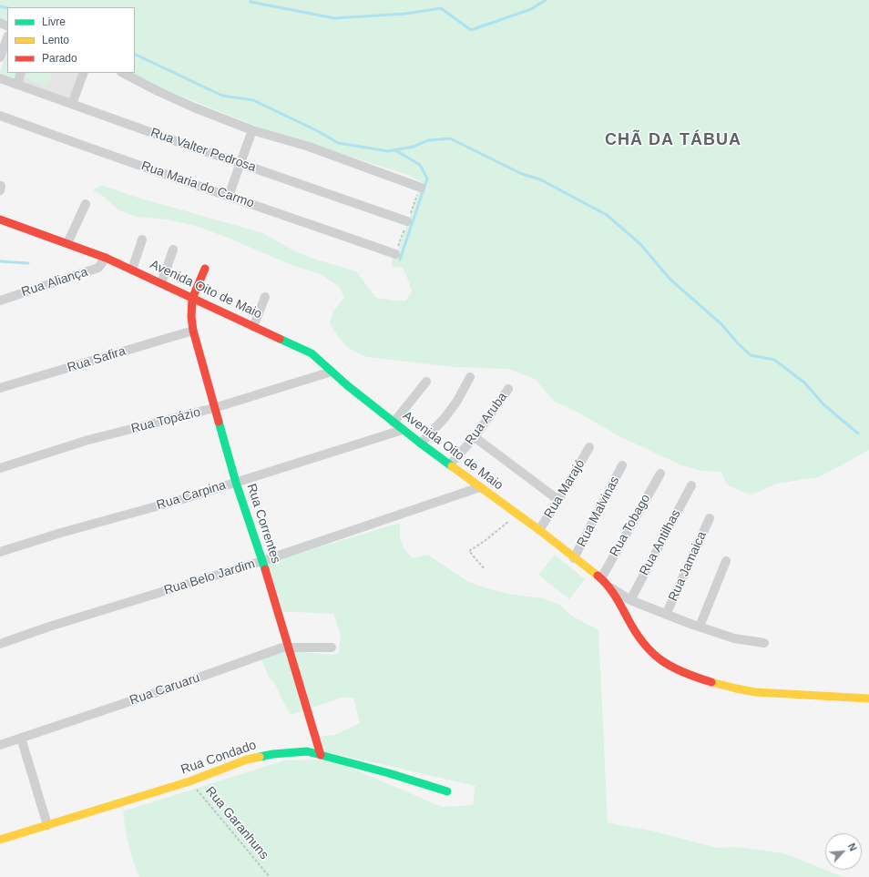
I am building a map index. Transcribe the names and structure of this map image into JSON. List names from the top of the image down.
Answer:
{
  "streets": {
    "street": [
      "Rua Valter Pedrosa",
      "Rua Maria do Carmo",
      "Rua Aliança",
      "Avenida Oito de Maio",
      "Rua Safira",
      "Rua Aruba",
      "Rua Topázio",
      "Rua Marajó",
      "Rua Carpina",
      "Rua Malvinas",
      "Rua Correntes",
      "Rua Tobago",
      "Rua Antilhas",
      "Rua Jamaica",
      "Rua Belo Jardim",
      "Rua Caruaru",
      "Rua Condado"
    ],
    "path": ["Rua Garanhuns"]
  },
  "crossings": [
    ["Rua Aliança", "Avenida Oito de Maio"],
    ["Avenida Oito de Maio", "Rua Aruba"],
    ["Avenida Oito de Maio", "Rua Topázio"],
    ["Avenida Oito de Maio", "Rua Marajó"],
    ["Avenida Oito de Maio", "Rua Carpina"],
    ["Avenida Oito de Maio", "Rua Malvinas"],
    ["Avenida Oito de Maio", "Rua Correntes"],
    ["Avenida Oito de Maio", "Rua Tobago"],
    ["Avenida Oito de Maio", "Rua Belo Jardim"],
    ["Rua Safira", "Rua Correntes"],
    ["Rua Topázio", "Rua Correntes"],
    ["Rua Carpina", "Rua Correntes"],
    ["Rua Correntes", "Rua Belo Jardim"],
    ["Rua Correntes", "Rua Caruaru"],
    ["Rua Correntes", "Rua Condado"],
    ["Rua Condado", "Rua Garanhuns"]
  ],
  "districts": ["CHÃ DA TÁBUA"],
  "legend": ["Livre", "Lento", "Parado"],
  "north": "top right"
}
